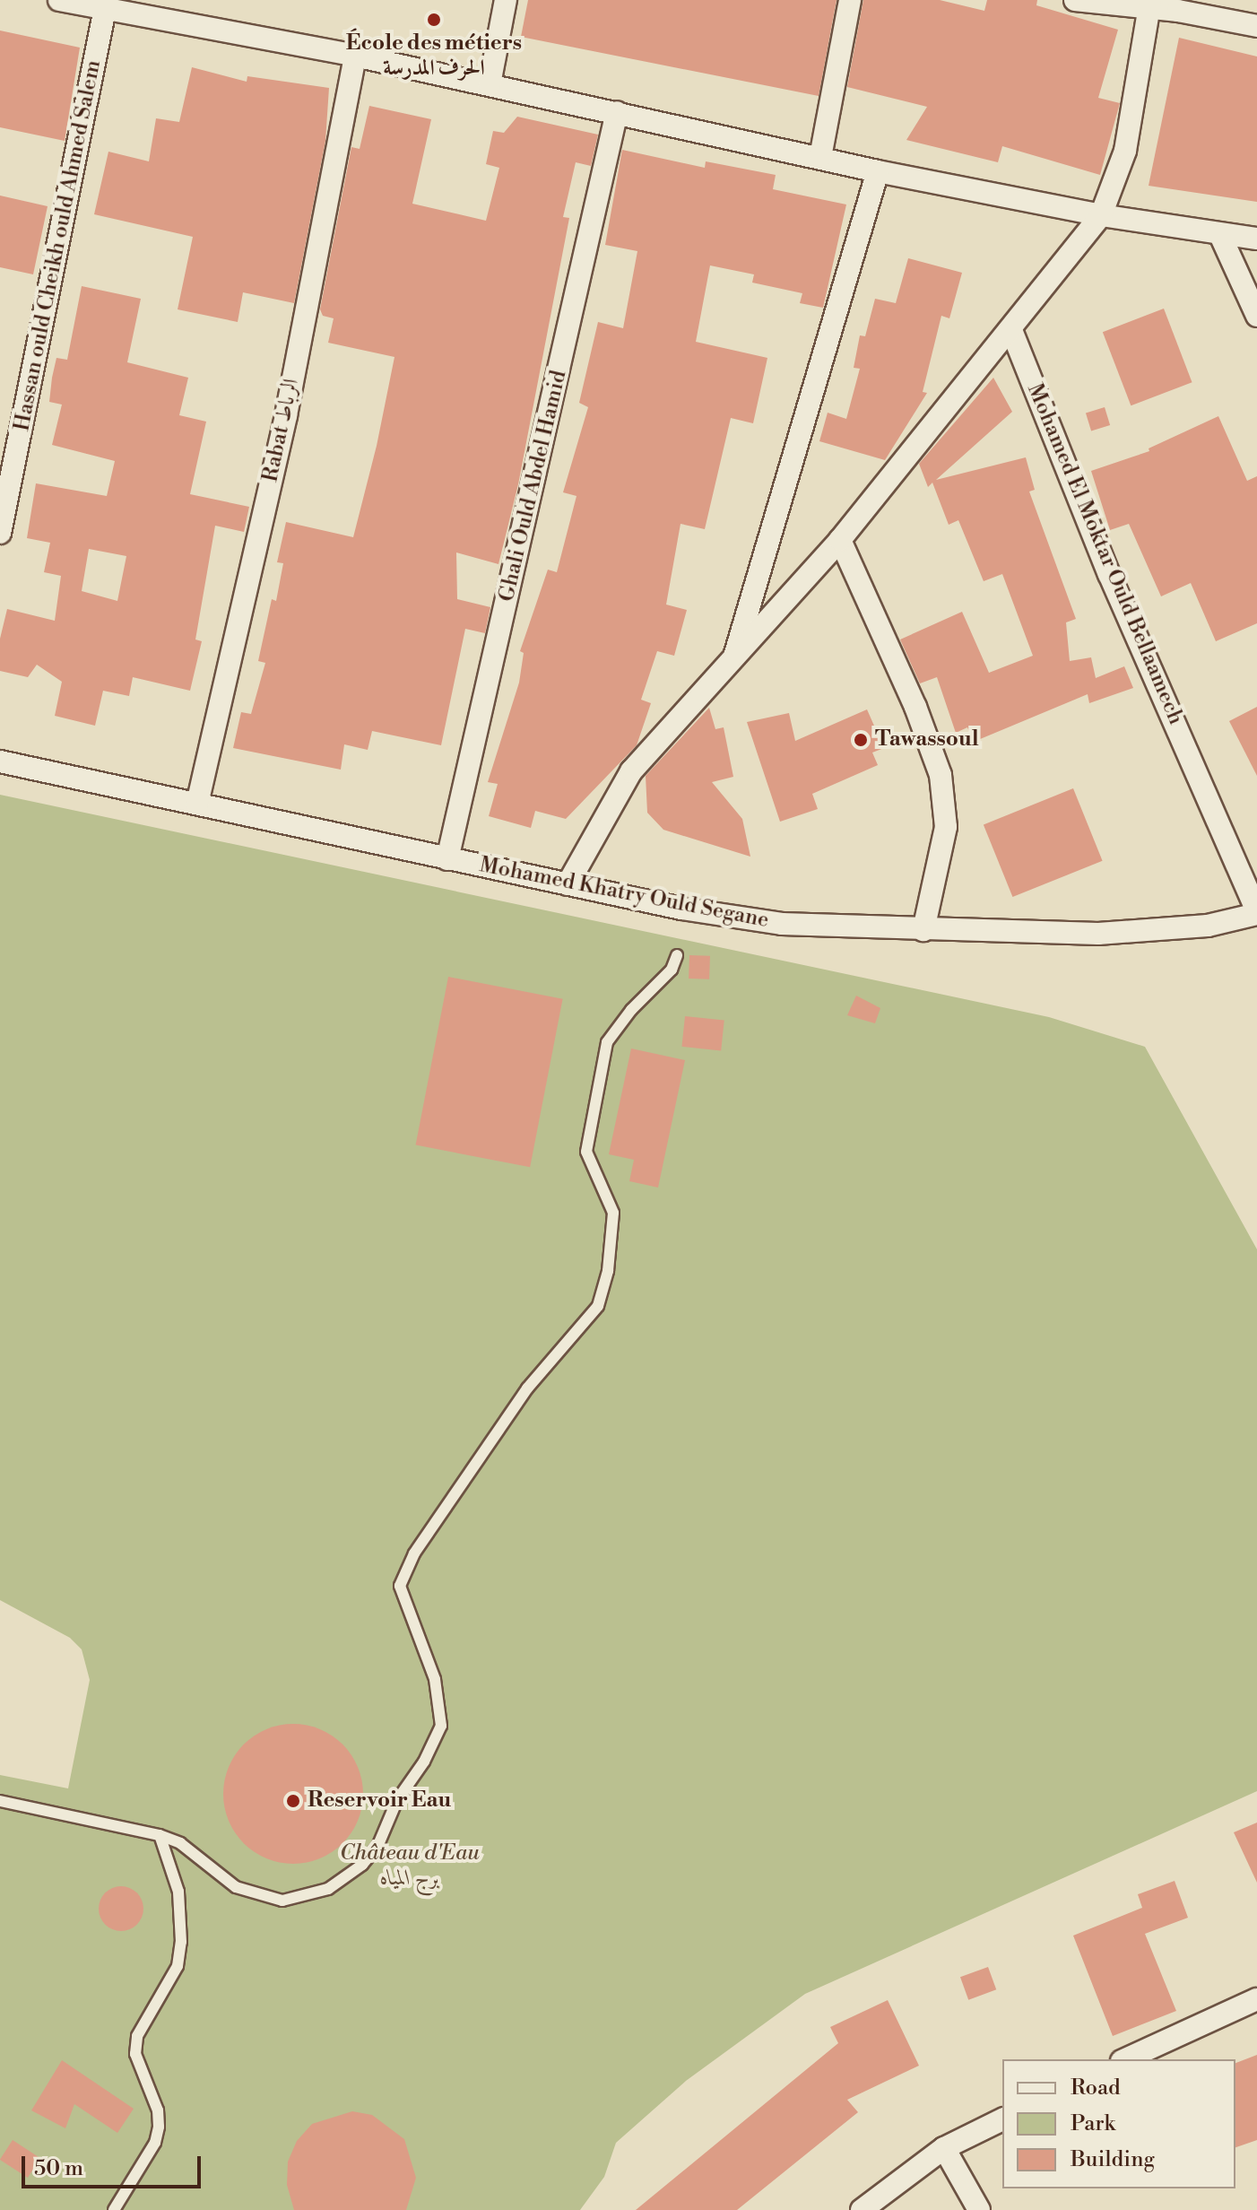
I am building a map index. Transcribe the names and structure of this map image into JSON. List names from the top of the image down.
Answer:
{
  "streets": {
    "street": [
      "Hassan ould Cheikh ould Ahmed Salem",
      "Rabat الرباط",
      "Ghali Ould Abdel Hamid",
      "Mohamed El Moktar Ould Bellaamech",
      "Mohamed Khatry Ould Segane"
    ]
  },
  "crossings": [
    ["Rabat الرباط", "Mohamed Khatry Ould Segane"],
    ["Ghali Ould Abdel Hamid", "Mohamed Khatry Ould Segane"],
    ["Mohamed El Moktar Ould Bellaamech", "Mohamed Khatry Ould Segane"]
  ],
  "parks": ["Château d'Eau برج المياه"],
  "places": ["École des métiers الحرف المدرسة", "Tawassoul", "Reservoir Eau"],
  "legend": ["Road", "Park", "Building"],
  "scale_bar": "50 m"
}
